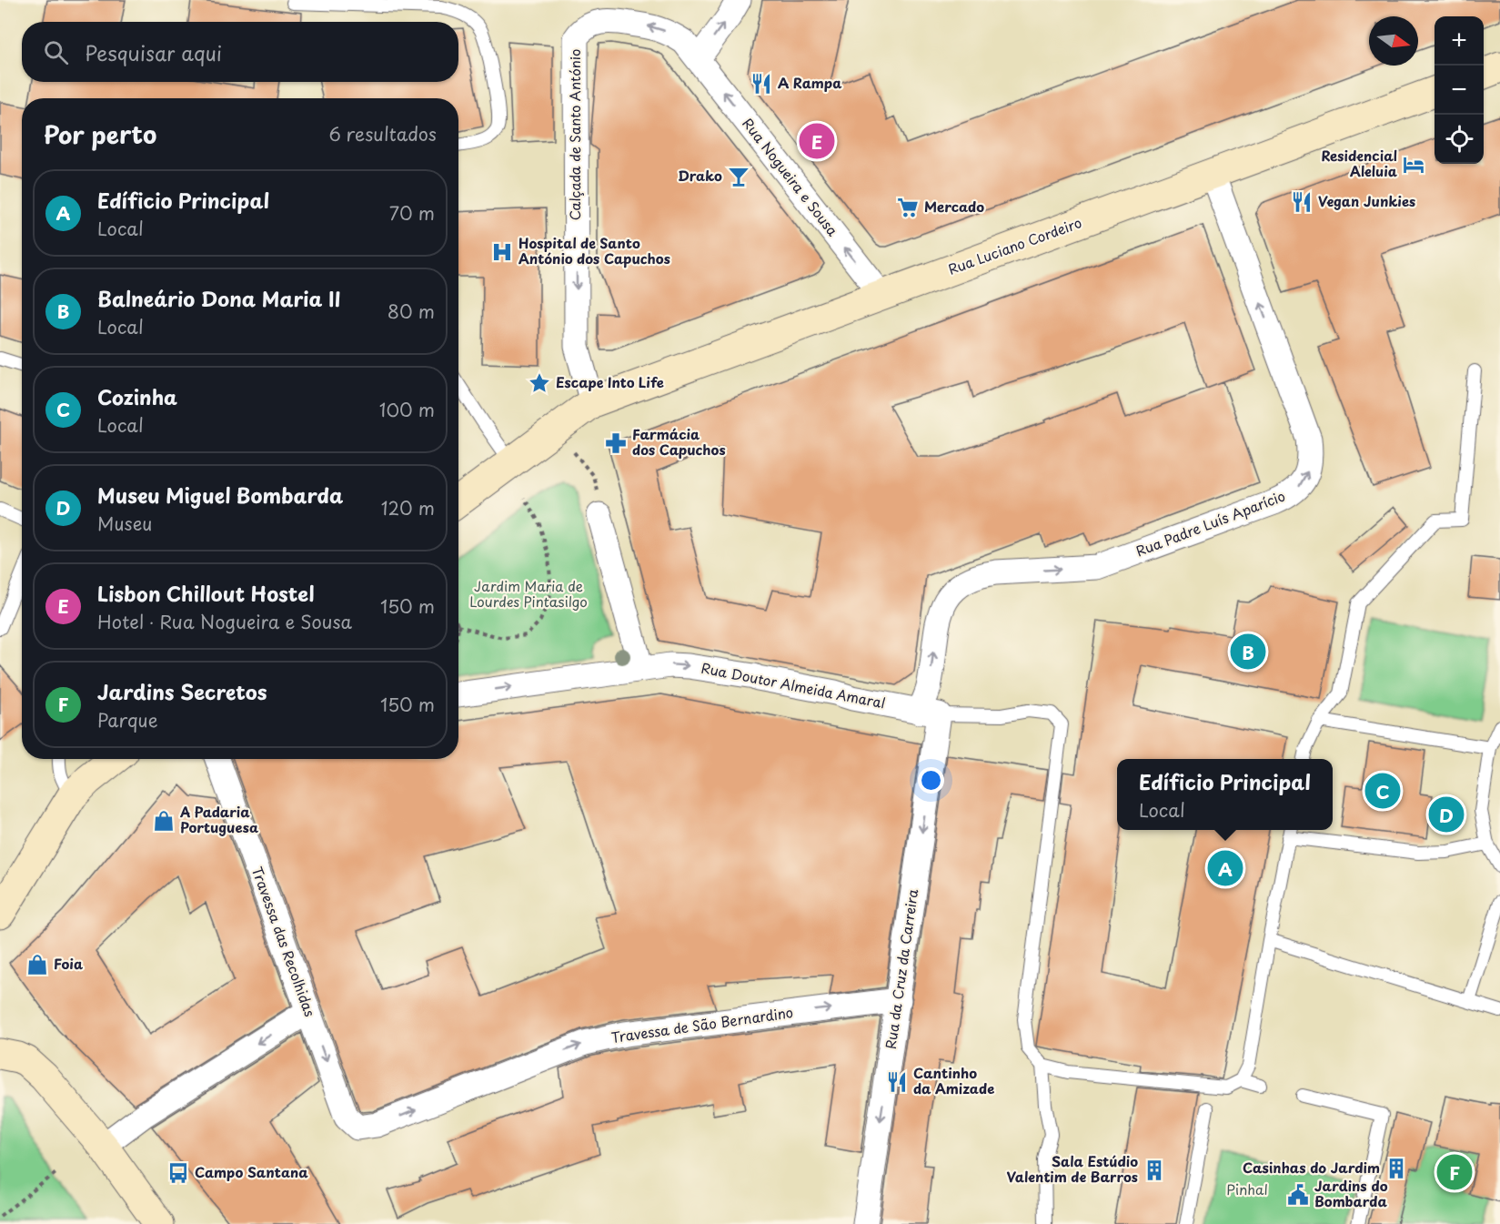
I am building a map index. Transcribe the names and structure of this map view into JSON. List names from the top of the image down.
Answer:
{
  "streets": {
    "street": [
      "Calçada de Santo António",
      "Rua Nogueira e Sousa",
      "Rua Luciano Cordeiro",
      "Rua Padre Luís Aparício",
      "Rua Doutor Almeida Amaral",
      "Travessa das Recolhidas",
      "Rua da Cruz da Carreira",
      "Travessa de São Bernardino"
    ]
  },
  "crossings": [
    ["Calçada de Santo António", "Rua Nogueira e Sousa"],
    ["Calçada de Santo António", "Rua Luciano Cordeiro"],
    ["Rua Nogueira e Sousa", "Rua Luciano Cordeiro"],
    ["Rua Luciano Cordeiro", "Rua Padre Luís Aparício"],
    ["Rua Padre Luís Aparício", "Rua Doutor Almeida Amaral"],
    ["Rua Padre Luís Aparício", "Rua da Cruz da Carreira"],
    ["Rua Doutor Almeida Amaral", "Rua da Cruz da Carreira"],
    ["Travessa das Recolhidas", "Travessa de São Bernardino"],
    ["Rua da Cruz da Carreira", "Travessa de São Bernardino"]
  ],
  "one_way": [
    "Rua Nogueira e Sousa",
    "Rua Doutor Almeida Amaral",
    "Rua da Cruz da Carreira",
    "Travessa de São Bernardino"
  ],
  "parks": ["Jardim Maria de Lourdes Pintasilgo", "Pinhal"],
  "places": {
    "restaurant": ["A Rampa", "Vegan Junkies", "Cantinho da Amizade"],
    "hotel": ["Residencial Aleluia"],
    "bar": ["Drako"],
    "supermarket": ["Mercado"],
    "hospital": ["Hospital de Santo António dos Capuchos"],
    "place": ["Escape Into Life"],
    "pharmacy": ["Farmácia dos Capuchos"],
    "shop": ["A Padaria Portuguesa", "Foia"],
    "building": ["Casinhas do Jardim", "Sala Estúdio Valentim de Barros"],
    "bus stop": ["Campo Santana"],
    "public building": ["Jardins do Bombarda"]
  },
  "north": "right",
  "page": {
    "map_buttons": ["+", "−"],
    "search": "Pesquisar aqui",
    "heading": ["Por perto", "6 resultados"],
    "pins": [
      "E",
      "B",
      "C",
      "D",
      "A",
      "F"
    ],
    "list": [
      {
        "mark": "A",
        "name": "Edíficio Principal",
        "note": "Local",
        "value": "70 m"
      },
      {
        "mark": "B",
        "name": "Balneário Dona Maria II",
        "note": "Local",
        "value": "80 m"
      },
      {
        "mark": "C",
        "name": "Cozinha",
        "note": "Local",
        "value": "100 m"
      },
      {
        "mark": "D",
        "name": "Museu Miguel Bombarda",
        "note": "Museu",
        "value": "120 m"
      },
      {
        "mark": "E",
        "name": "Lisbon Chillout Hostel",
        "note": "Hotel · Rua Nogueira e Sousa",
        "value": "150 m"
      },
      {
        "mark": "F",
        "name": "Jardins Secretos",
        "note": "Parque",
        "value": "150 m"
      }
    ],
    "popup": ["Edíficio Principal", "Local"]
  }
}
